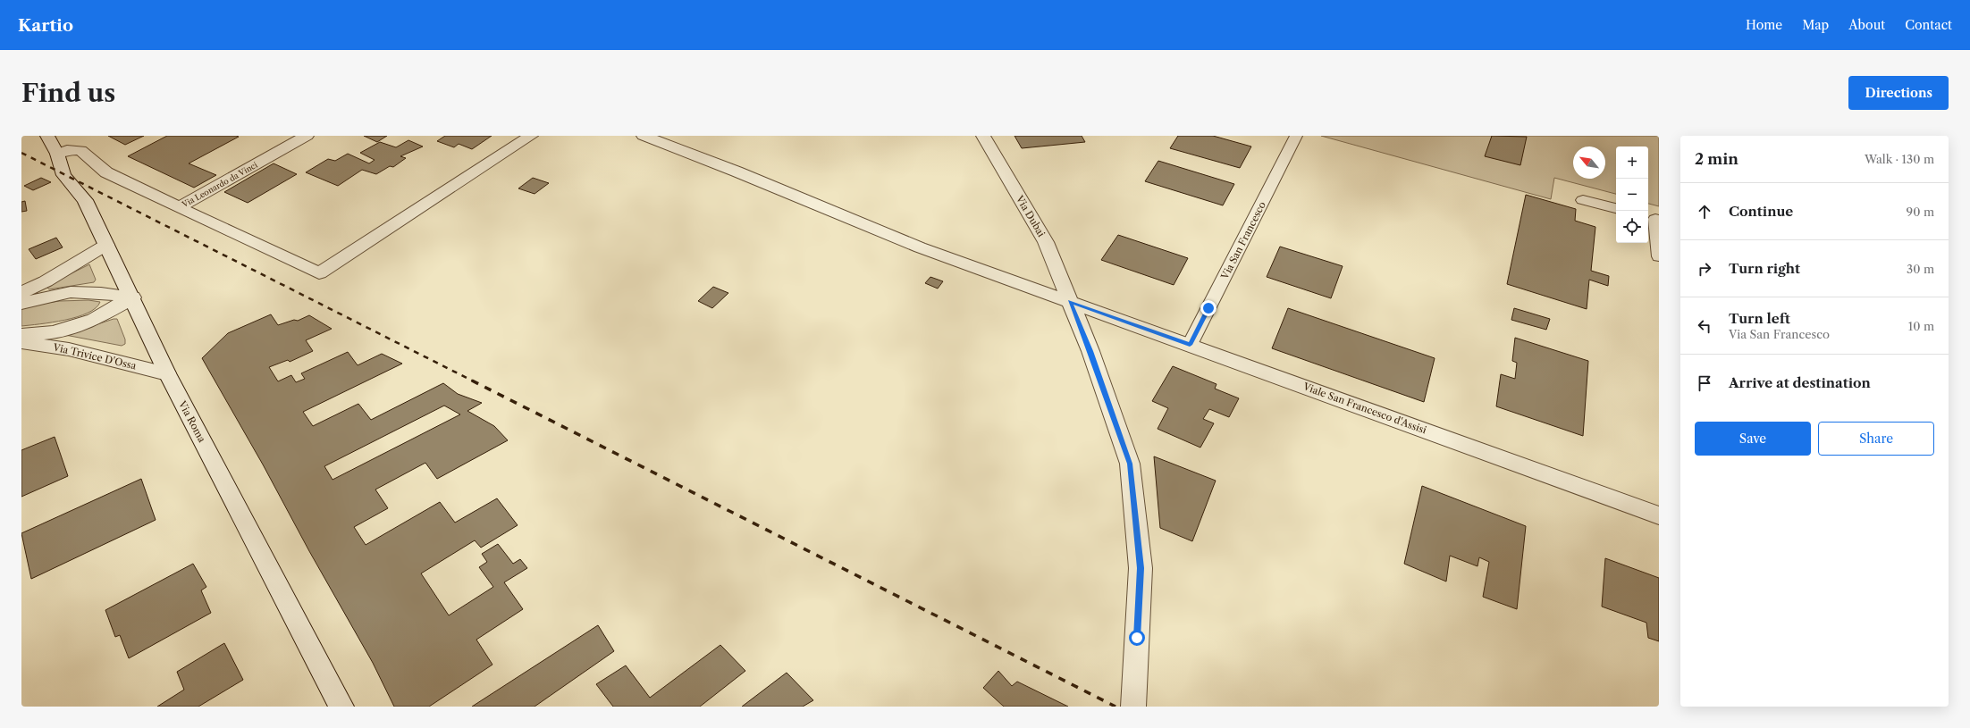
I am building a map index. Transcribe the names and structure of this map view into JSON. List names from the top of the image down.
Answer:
{
  "streets": {
    "street": [
      "Via Leonardo da Vinci",
      "Via Dubai",
      "Via Trivice D'Ossa",
      "Viale San Francesco d'Assisi",
      "Via Roma"
    ],
    "lane": ["Via San Francesco"]
  },
  "crossings": [
    ["Via Leonardo da Vinci", "Via Roma"],
    ["Via Dubai", "Viale San Francesco d'Assisi"],
    ["Via San Francesco", "Viale San Francesco d'Assisi"],
    ["Via Trivice D'Ossa", "Via Roma"]
  ],
  "north": "top left",
  "page": {
    "header": "Kartio",
    "nav": [
      "Home",
      "Map",
      "About",
      "Contact"
    ],
    "buttons": [
      "Directions",
      ["Save", "Share"]
    ],
    "title": "Find us",
    "heading": ["2 min", "Walk · 130 m"],
    "map_buttons": ["+", "−"],
    "list": [
      ["Continue", "90 m"],
      ["Turn right", "30 m"],
      ["Turn left", "Via San Francesco", "10 m"],
      "Arrive at destination"
    ]
  }
}
